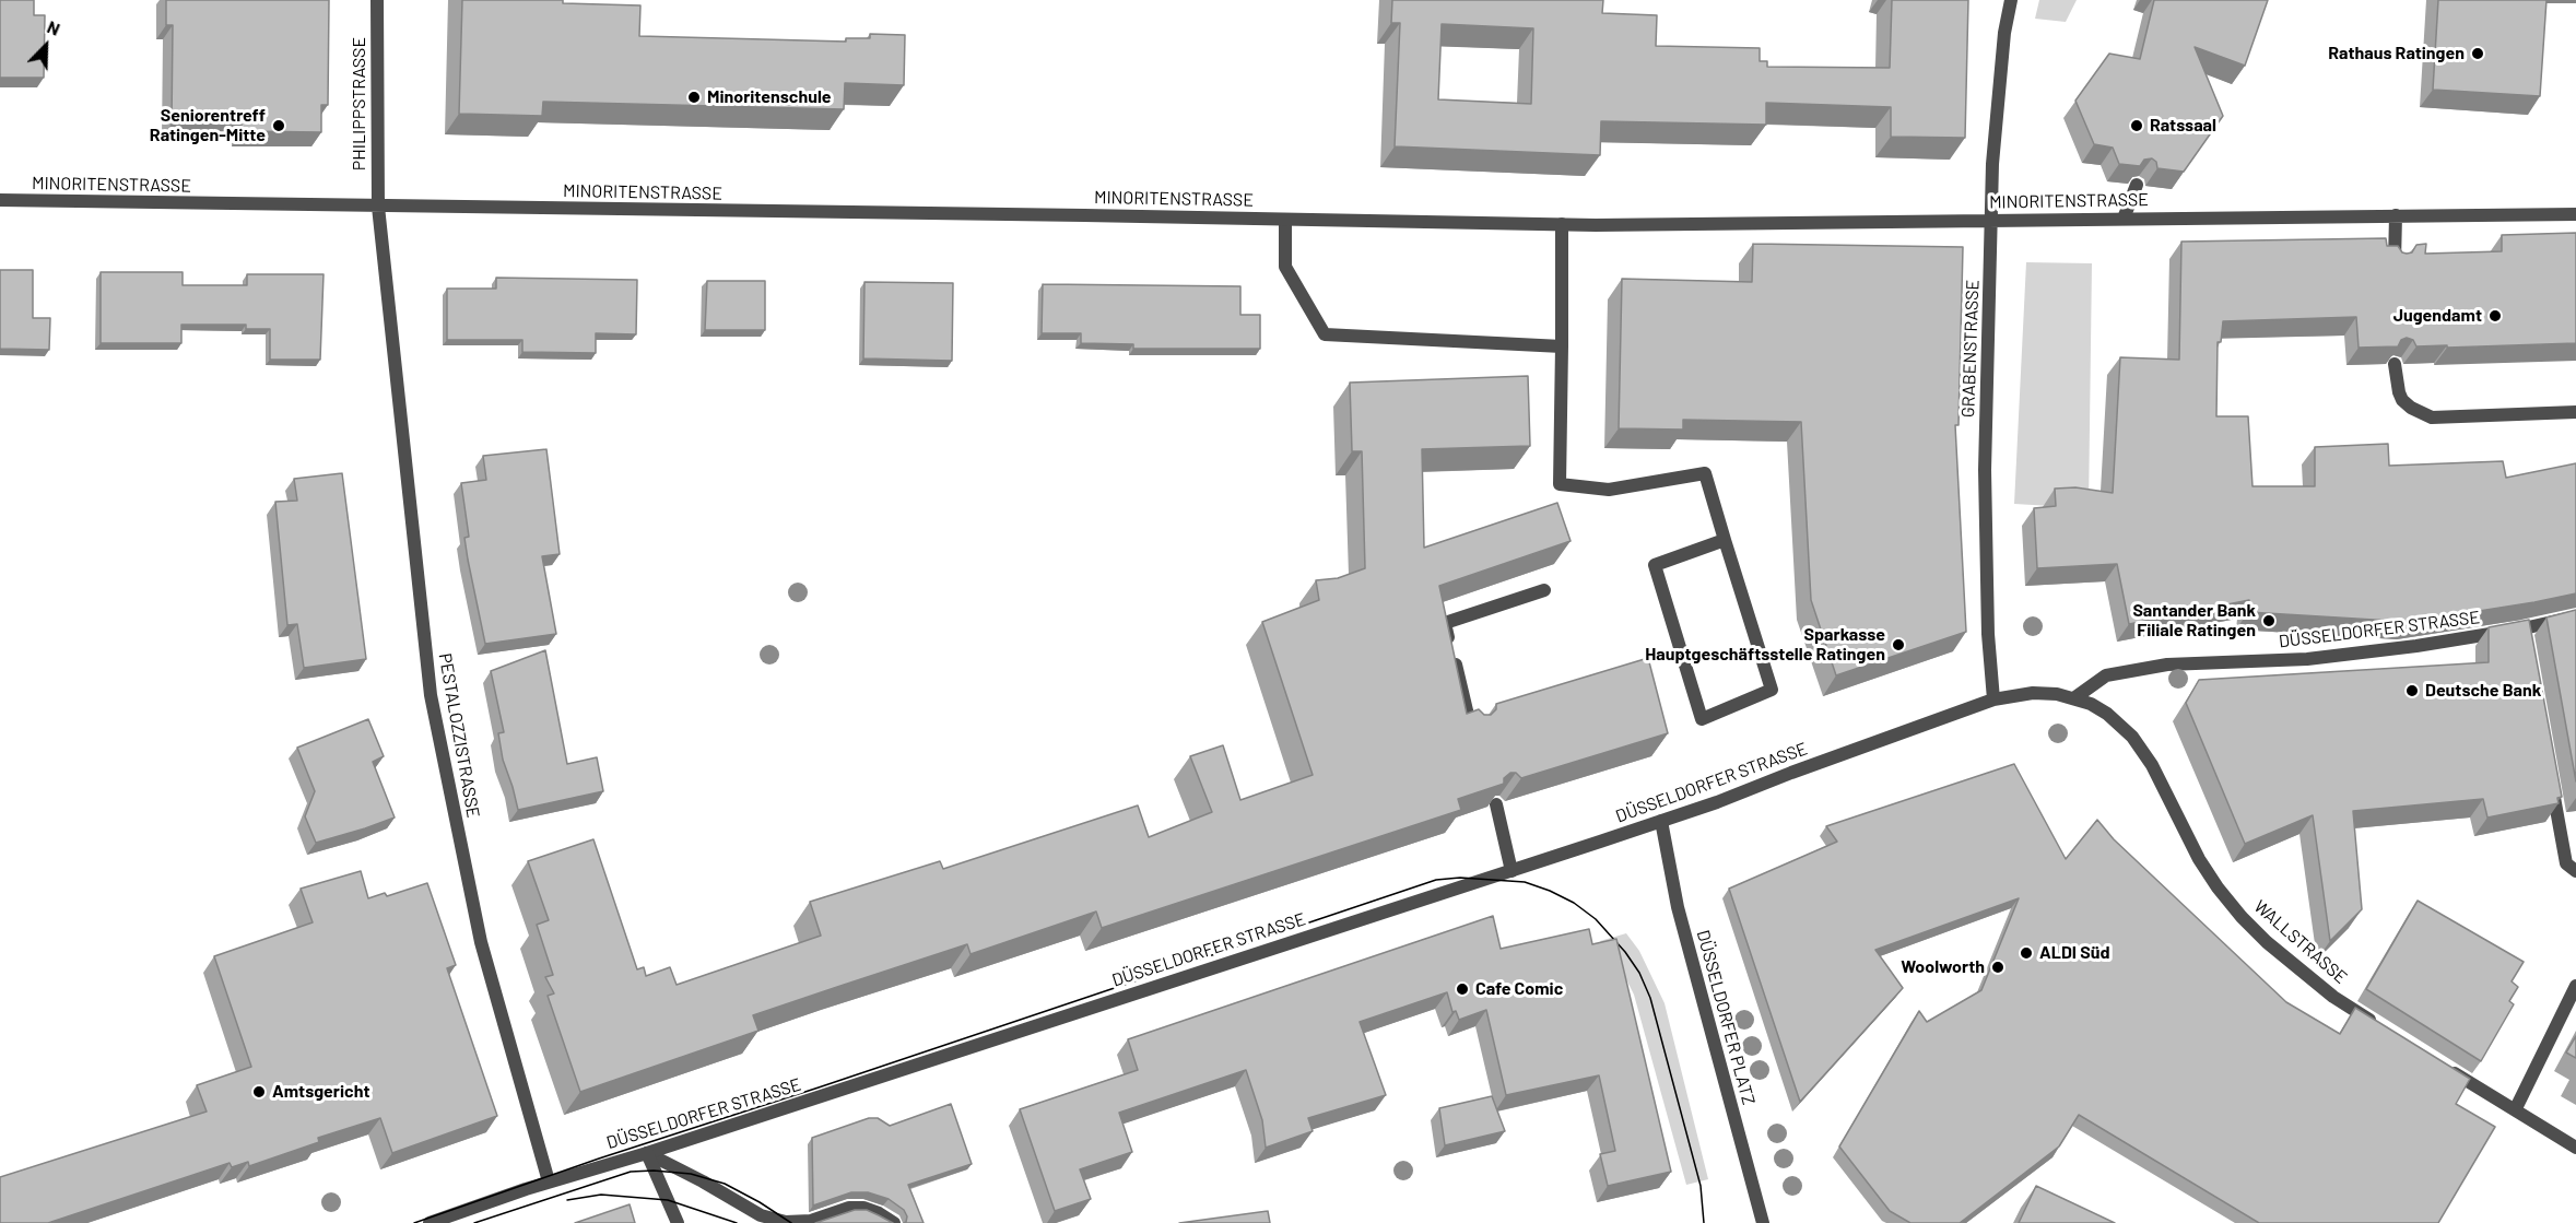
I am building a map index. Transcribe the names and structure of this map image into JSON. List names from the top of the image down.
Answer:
{
  "streets": {
    "street": [
      "PHILIPPSTRASSE",
      "MINORITENSTRASSE",
      "GRABENSTRASSE",
      "DÜSSELDORFER STRASSE",
      "PESTALOZZISTRASSE",
      "WALLSTRASSE",
      "DÜSSELDORFER PLATZ"
    ]
  },
  "crossings": [
    ["PHILIPPSTRASSE", "MINORITENSTRASSE"],
    ["PHILIPPSTRASSE", "PESTALOZZISTRASSE"],
    ["MINORITENSTRASSE", "GRABENSTRASSE"],
    ["MINORITENSTRASSE", "PESTALOZZISTRASSE"],
    ["GRABENSTRASSE", "DÜSSELDORFER STRASSE"],
    ["GRABENSTRASSE", "WALLSTRASSE"],
    ["DÜSSELDORFER STRASSE", "PESTALOZZISTRASSE"],
    ["DÜSSELDORFER STRASSE", "WALLSTRASSE"],
    ["DÜSSELDORFER STRASSE", "DÜSSELDORFER PLATZ"]
  ],
  "places": [
    "Rathaus Ratingen",
    "Minoritenschule",
    "Seniorentreff Ratingen-Mitte",
    "Ratssaal",
    "Jugendamt",
    "Santander Bank Filiale Ratingen",
    "Sparkasse Hauptgeschäftsstelle Ratingen",
    "Deutsche Bank",
    "ALDI Süd",
    "Woolworth",
    "Cafe Comic",
    "Amtsgericht"
  ],
  "north": "top right"
}
